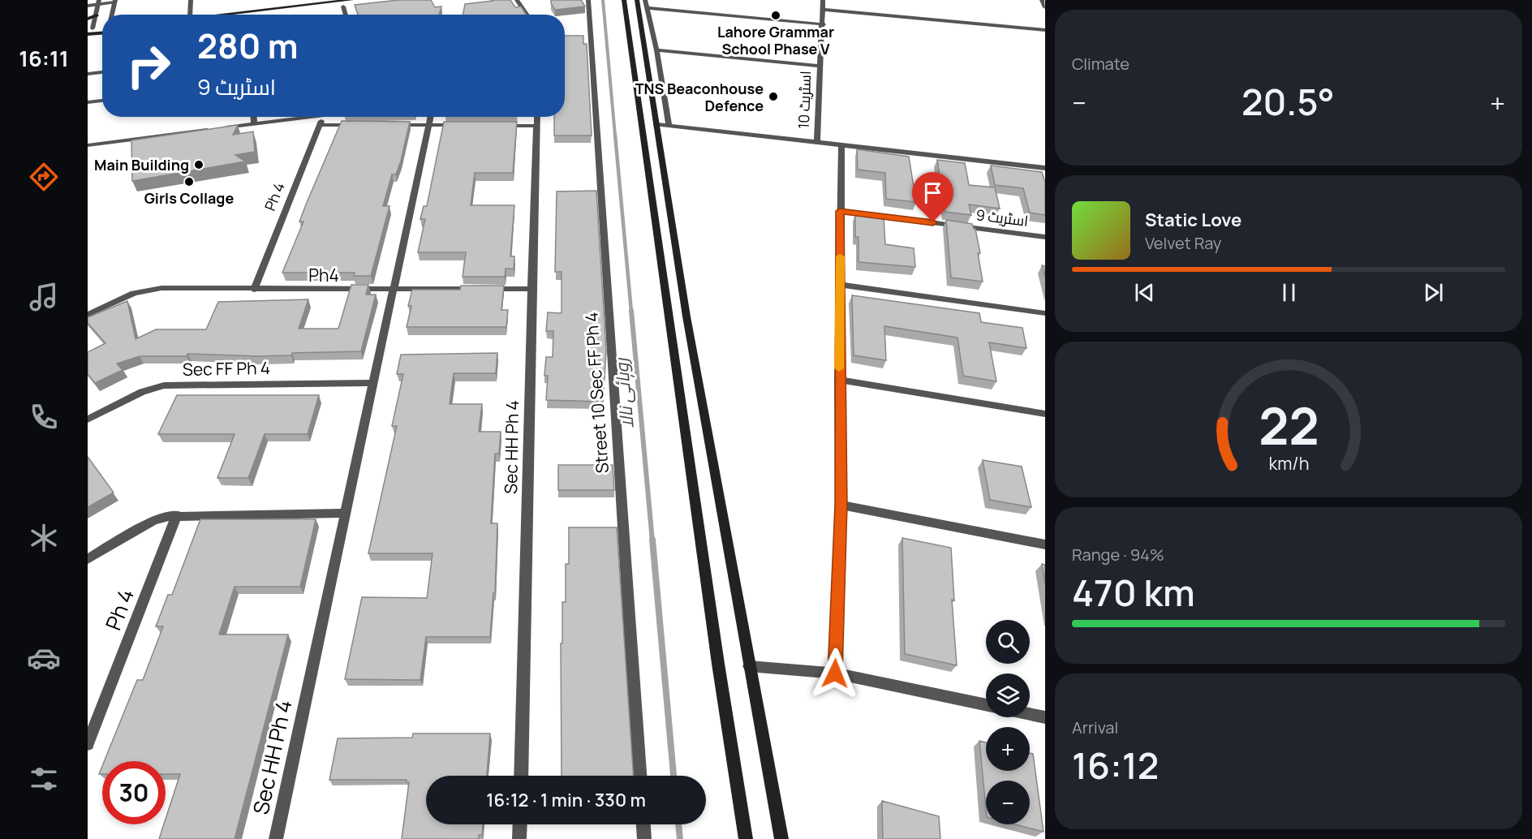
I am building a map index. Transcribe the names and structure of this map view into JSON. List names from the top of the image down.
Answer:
{
  "streets": {
    "street": [
      "اسٹریٹ 10",
      "Ph 4",
      "اسٹریٹ 9",
      "Ph4",
      "Sec FF Ph 4",
      "Street 10 Sec FF Ph 4",
      "Sec HH Ph 4"
    ]
  },
  "crossings": [
    ["Ph 4", "Ph4"],
    ["Ph4", "Sec HH Ph 4"],
    ["Sec FF Ph 4", "Sec HH Ph 4"]
  ],
  "water": ["روہائی نالا"],
  "places": [
    "Lahore Grammar School Phase V",
    "TNS Beaconhouse Defence",
    "Main Building",
    "Girls Collage"
  ],
  "page": {
    "tabs": "16:11",
    "tile": [
      "Climate",
      ["Range · 94%", "470 km"],
      ["Arrival", "16:12"]
    ],
    "turn": ["280 m", "اسٹریٹ 9"],
    "heat": ["−", "20.5°", "+"],
    "song": ["Static Love", "Velvet Ray"],
    "map_buttons": ["+", "−"],
    "limit": "30",
    "trip": "16:12 · 1 min · 330 m",
    "gauge": ["22", "km/h"]
  }
}
